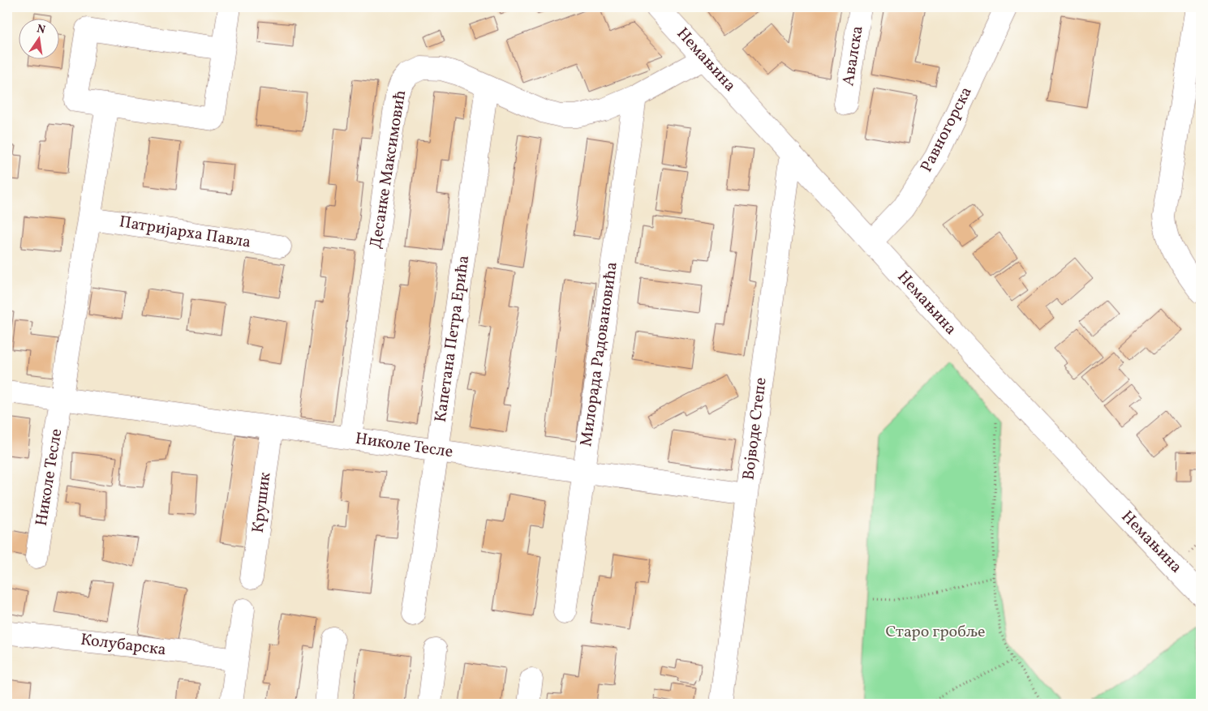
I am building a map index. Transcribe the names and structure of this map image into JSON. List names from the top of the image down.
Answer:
{
  "streets": {
    "street": [
      "Авалска",
      "Немањина",
      "Равногорска",
      "Десанке Максимовић",
      "Патријарха Павла",
      "Капетана Петра Ерића",
      "Милорада Радовановића",
      "Војводе Степе",
      "Николе Тесле",
      "Крушик",
      "Колубарска"
    ]
  },
  "crossings": [
    ["Немањина", "Равногорска"],
    ["Немањина", "Десанке Максимовић"],
    ["Немањина", "Војводе Степе"],
    ["Десанке Максимовић", "Капетана Петра Ерића"],
    ["Десанке Максимовић", "Милорада Радовановића"],
    ["Десанке Максимовић", "Николе Тесле"],
    ["Капетана Петра Ерића", "Николе Тесле"],
    ["Милорада Радовановића", "Николе Тесле"],
    ["Војводе Степе", "Николе Тесле"],
    ["Николе Тесле", "Крушик"]
  ],
  "parks": ["Старо гробље"],
  "north": "top"
}
